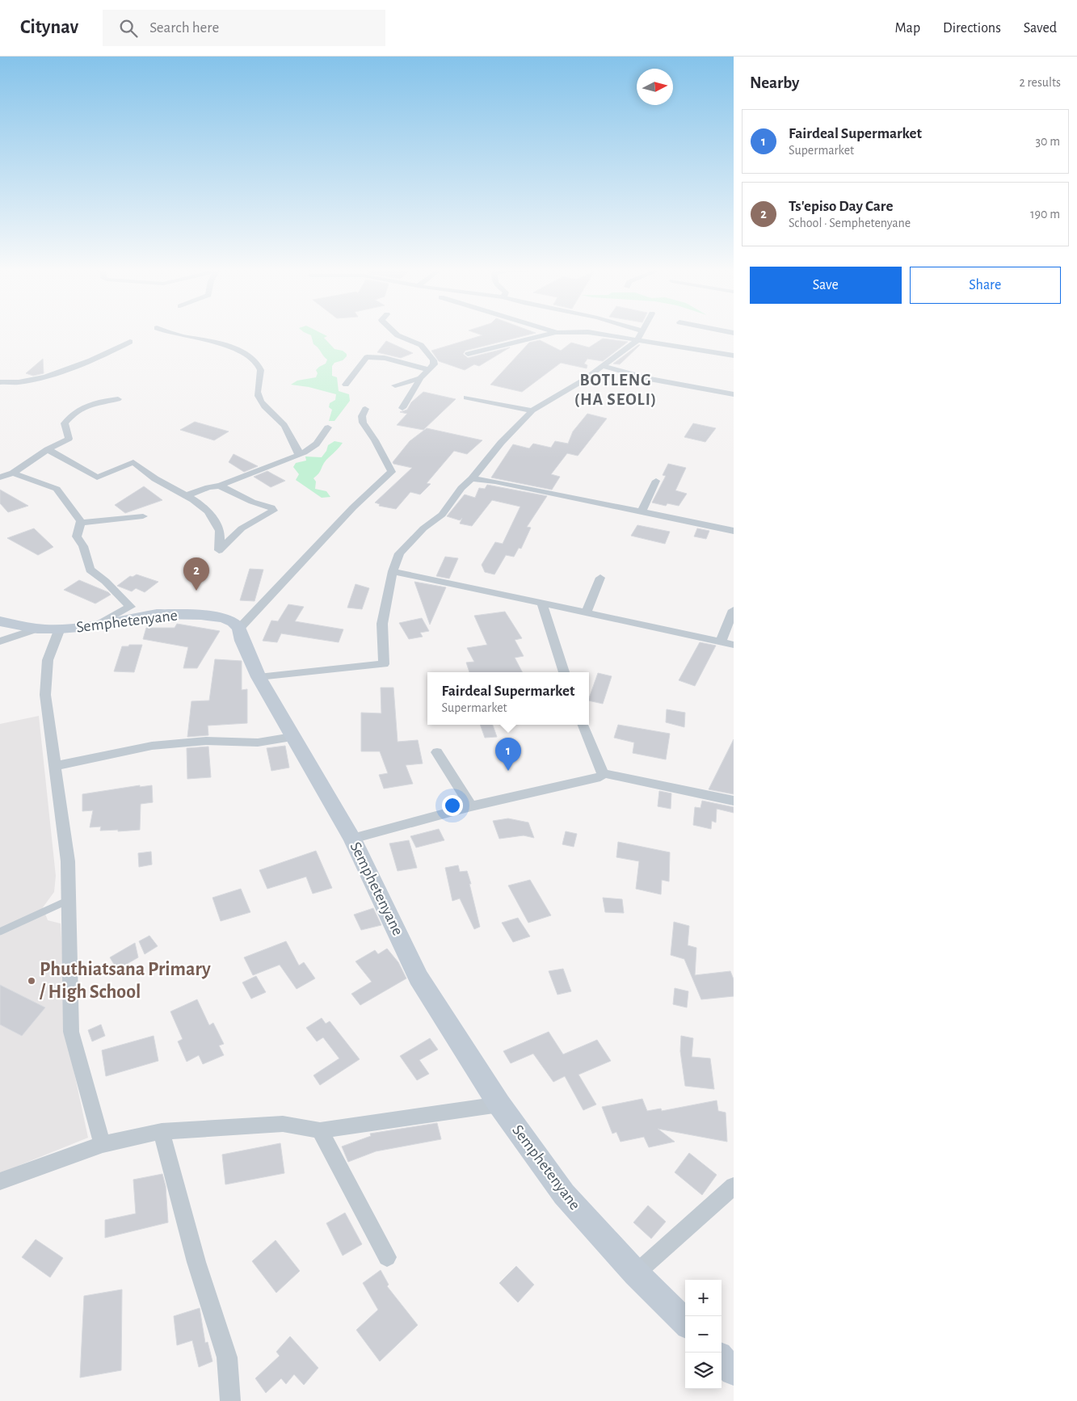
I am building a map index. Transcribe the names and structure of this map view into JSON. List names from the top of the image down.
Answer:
{
  "streets": {
    "main road": ["Semphetenyane"]
  },
  "districts": ["BOTLENG (HA SEOLI)"],
  "places": ["Phuthiatsana Primary / High School"],
  "north": "right",
  "page": {
    "header": "Citynav",
    "search": "Search here",
    "nav": ["Map", "Directions", "Saved"],
    "heading": ["Nearby", "2 results"],
    "list": [
      {
        "mark": "1",
        "name": "Fairdeal Supermarket",
        "note": "Supermarket",
        "value": "30 m"
      },
      {
        "mark": "2",
        "name": "Ts'episo Day Care",
        "note": "School · Semphetenyane",
        "value": "190 m"
      }
    ],
    "buttons": ["Save", "Share"],
    "pins": ["2", "1"],
    "popup": ["Fairdeal Supermarket", "Supermarket"],
    "map_buttons": ["+", "−"]
  }
}
